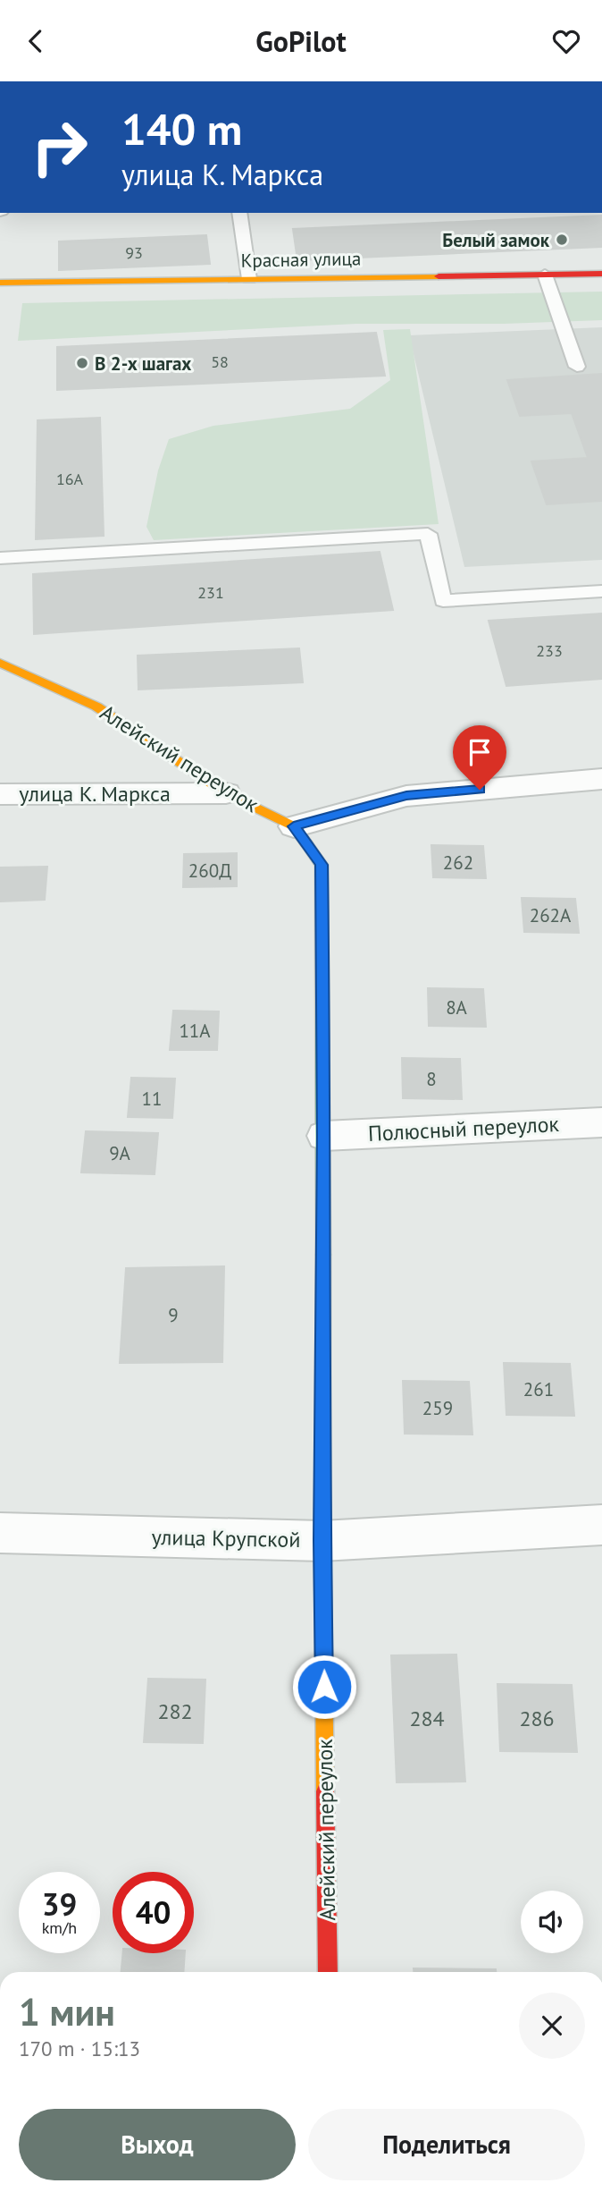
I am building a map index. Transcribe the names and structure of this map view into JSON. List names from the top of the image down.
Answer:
{
  "streets": {
    "street": [
      "Красная улица",
      "Алейский переулок",
      "улица К. Маркса",
      "Полюсный переулок",
      "улица Крупской"
    ]
  },
  "crossings": [
    ["Алейский переулок", "улица К. Маркса"],
    ["Алейский переулок", "Полюсный переулок"],
    ["Алейский переулок", "улица Крупской"]
  ],
  "places": ["Белый замок", "В 2-х шагах"],
  "house_numbers": [
    "93",
    "58",
    "16А",
    "231",
    "233",
    "262",
    "260Д",
    "262А",
    "8А",
    "11А",
    "8",
    "11",
    "9А",
    "9",
    "261",
    "259",
    "282",
    "284",
    "286"
  ],
  "page": {
    "header": "GoPilot",
    "turn": ["140 m", "улица К. Маркса"],
    "speed": "39 km/h",
    "limit": "40",
    "heading": ["1 мин", "170 m · 15:13"],
    "buttons": ["Выход", "Поделиться"]
  }
}
